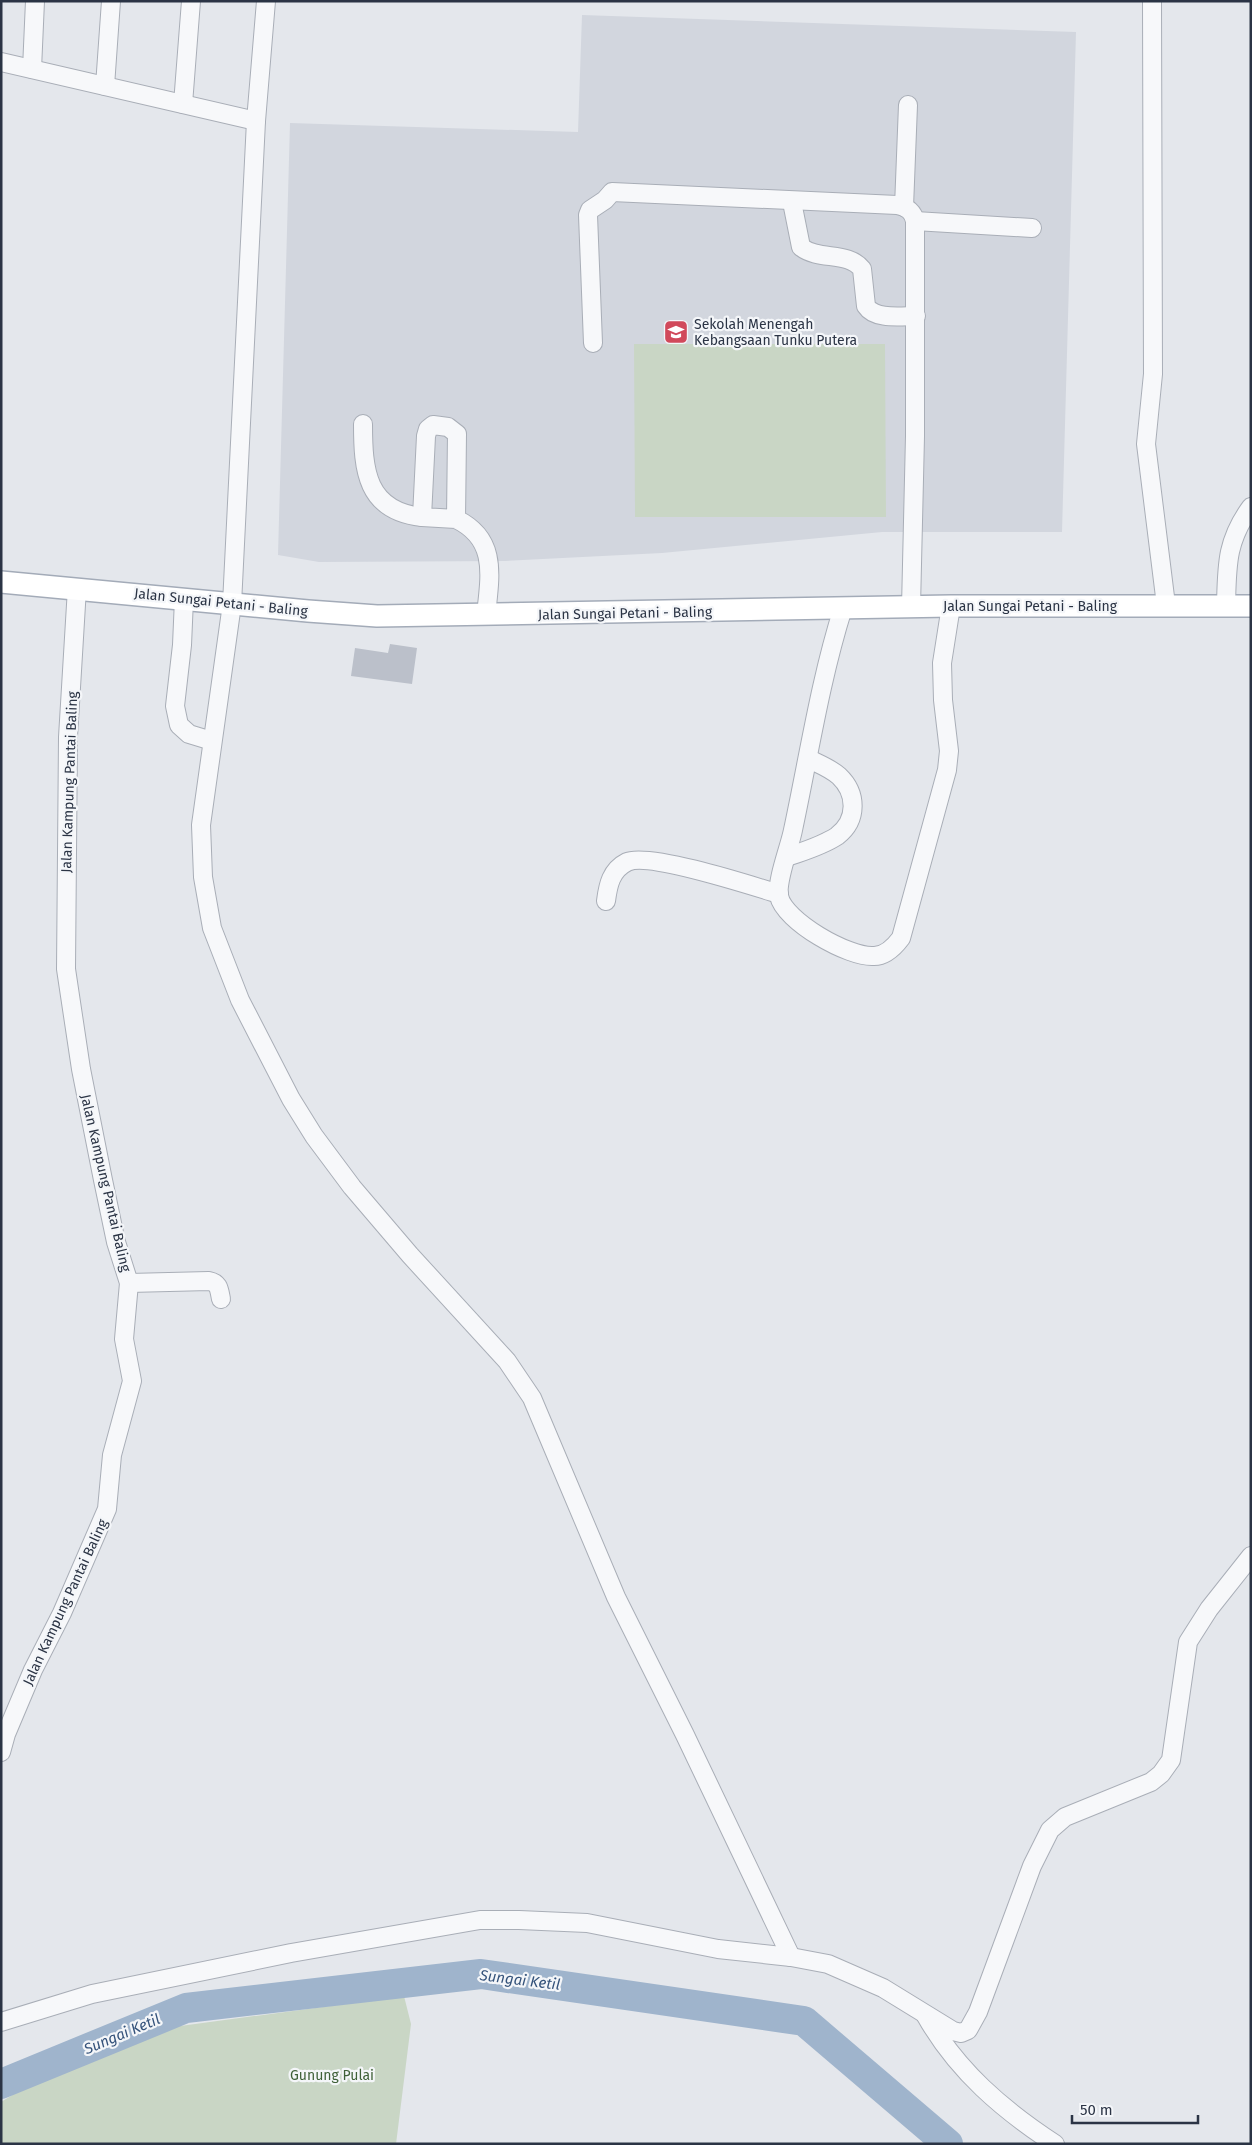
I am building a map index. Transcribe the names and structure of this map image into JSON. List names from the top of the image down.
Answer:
{
  "streets": {
    "main road": ["Jalan Sungai Petani - Baling"],
    "street": ["Jalan Kampung Pantai Baling"]
  },
  "crossings": [
    ["Jalan Sungai Petani - Baling", "Jalan Kampung Pantai Baling"]
  ],
  "water": ["Sungai Ketil"],
  "parks": ["Gunung Pulai"],
  "places": {
    "school or university": ["Sekolah Menengah Kebangsaan Tunku Putera"]
  },
  "scale_bar": "50 m"
}
